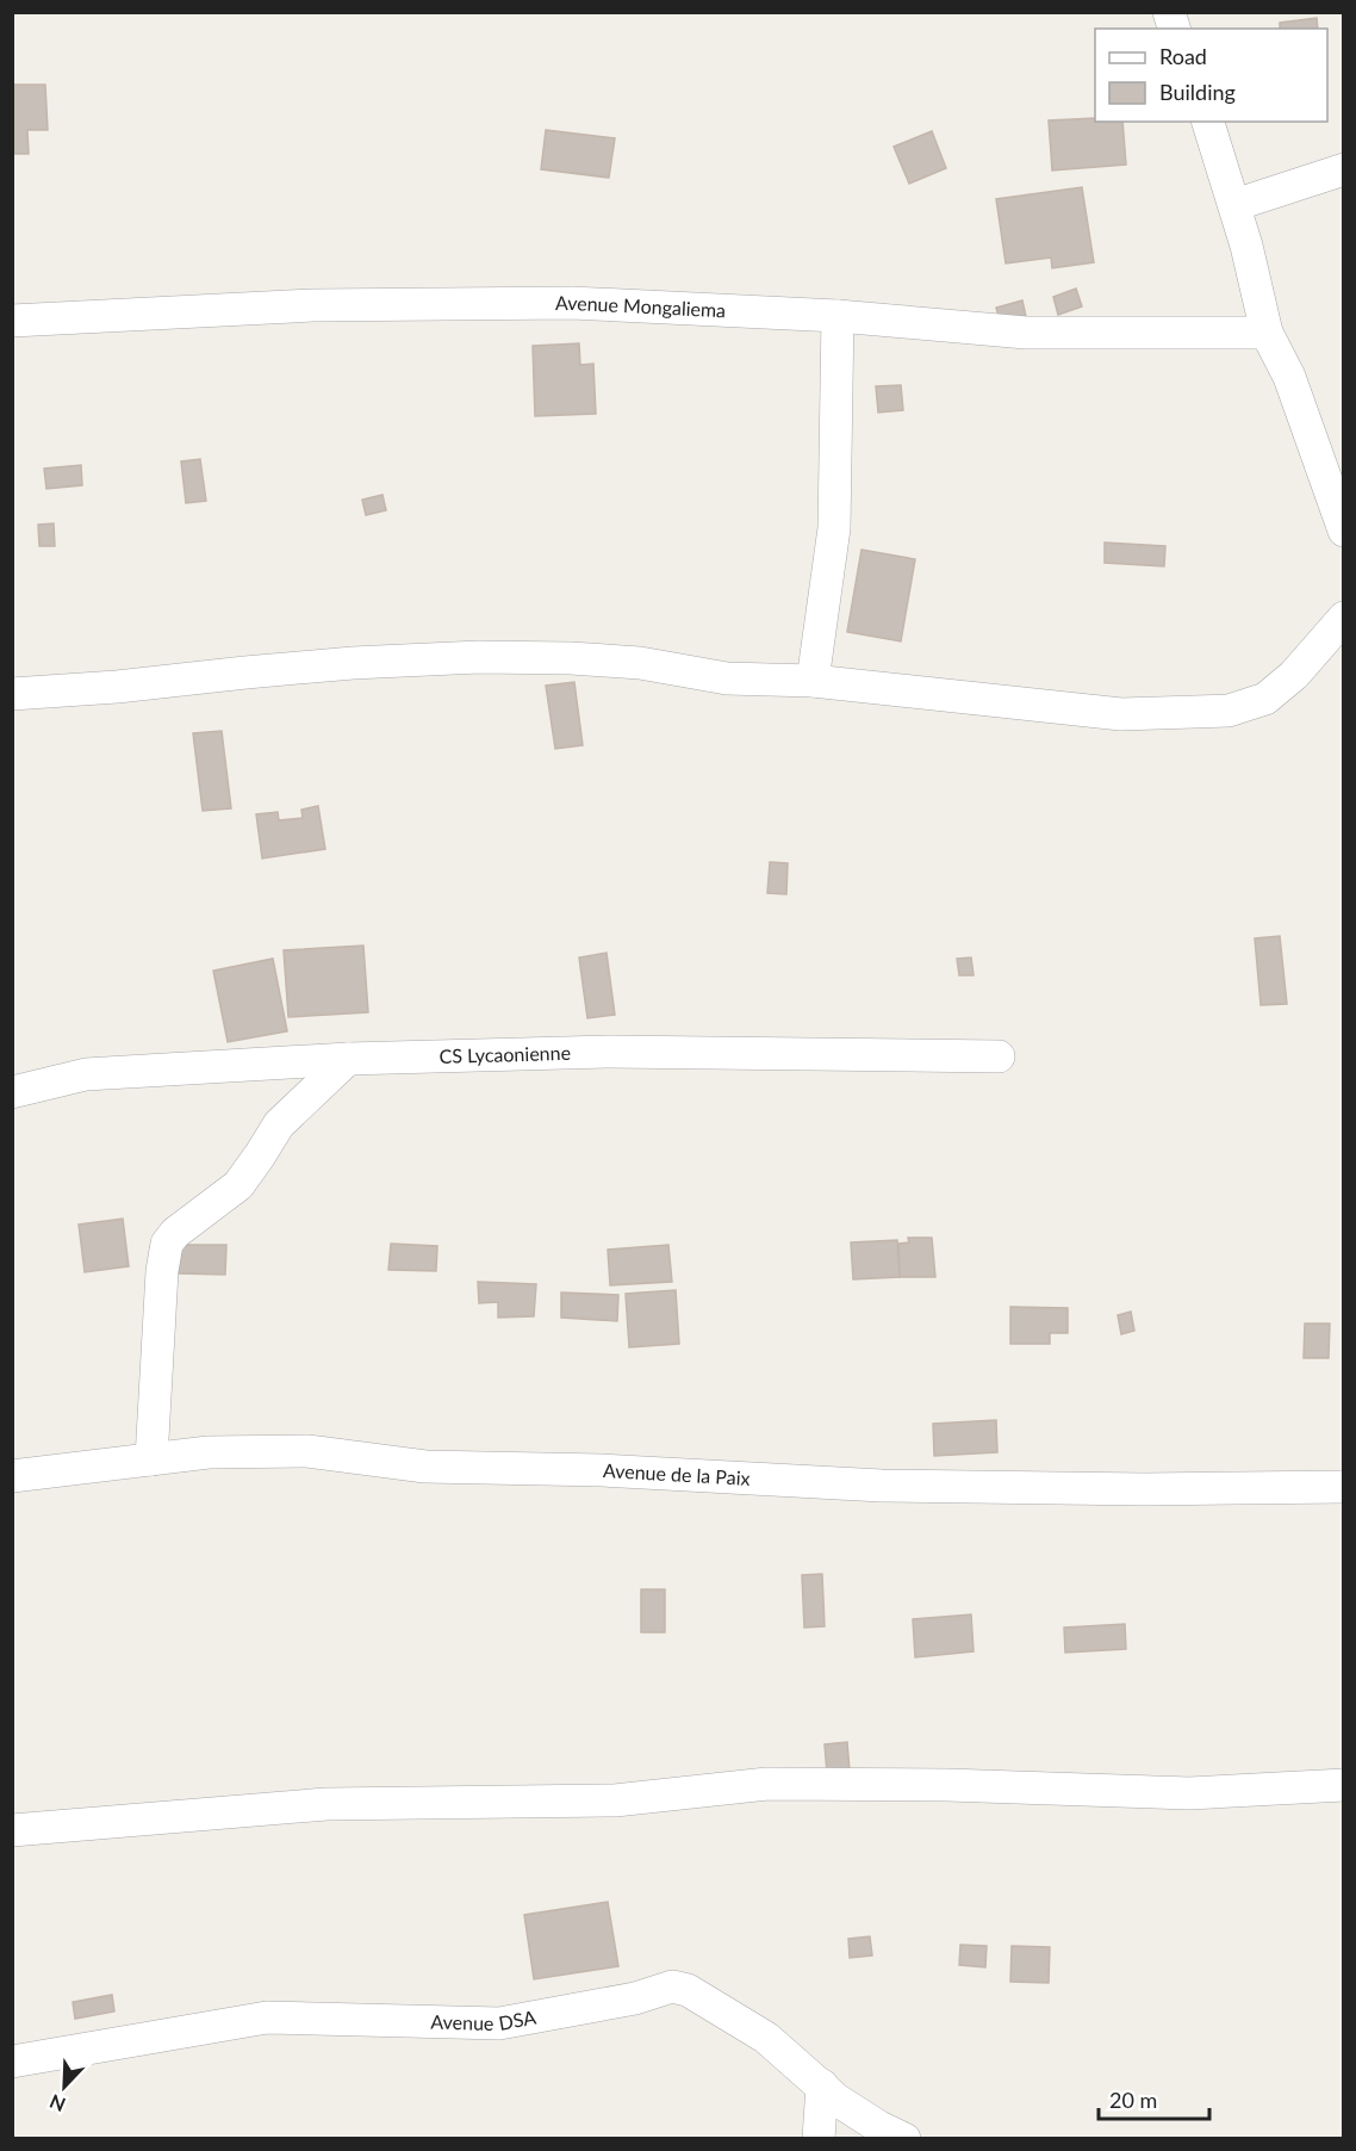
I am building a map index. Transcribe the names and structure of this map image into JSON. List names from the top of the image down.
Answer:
{
  "streets": {
    "street": [
      "Avenue Mongaliema",
      "CS Lycaonienne",
      "Avenue de la Paix",
      "Avenue DSA"
    ]
  },
  "legend": ["Road", "Building"],
  "scale_bar": "20 m",
  "north": "bottom left"
}
